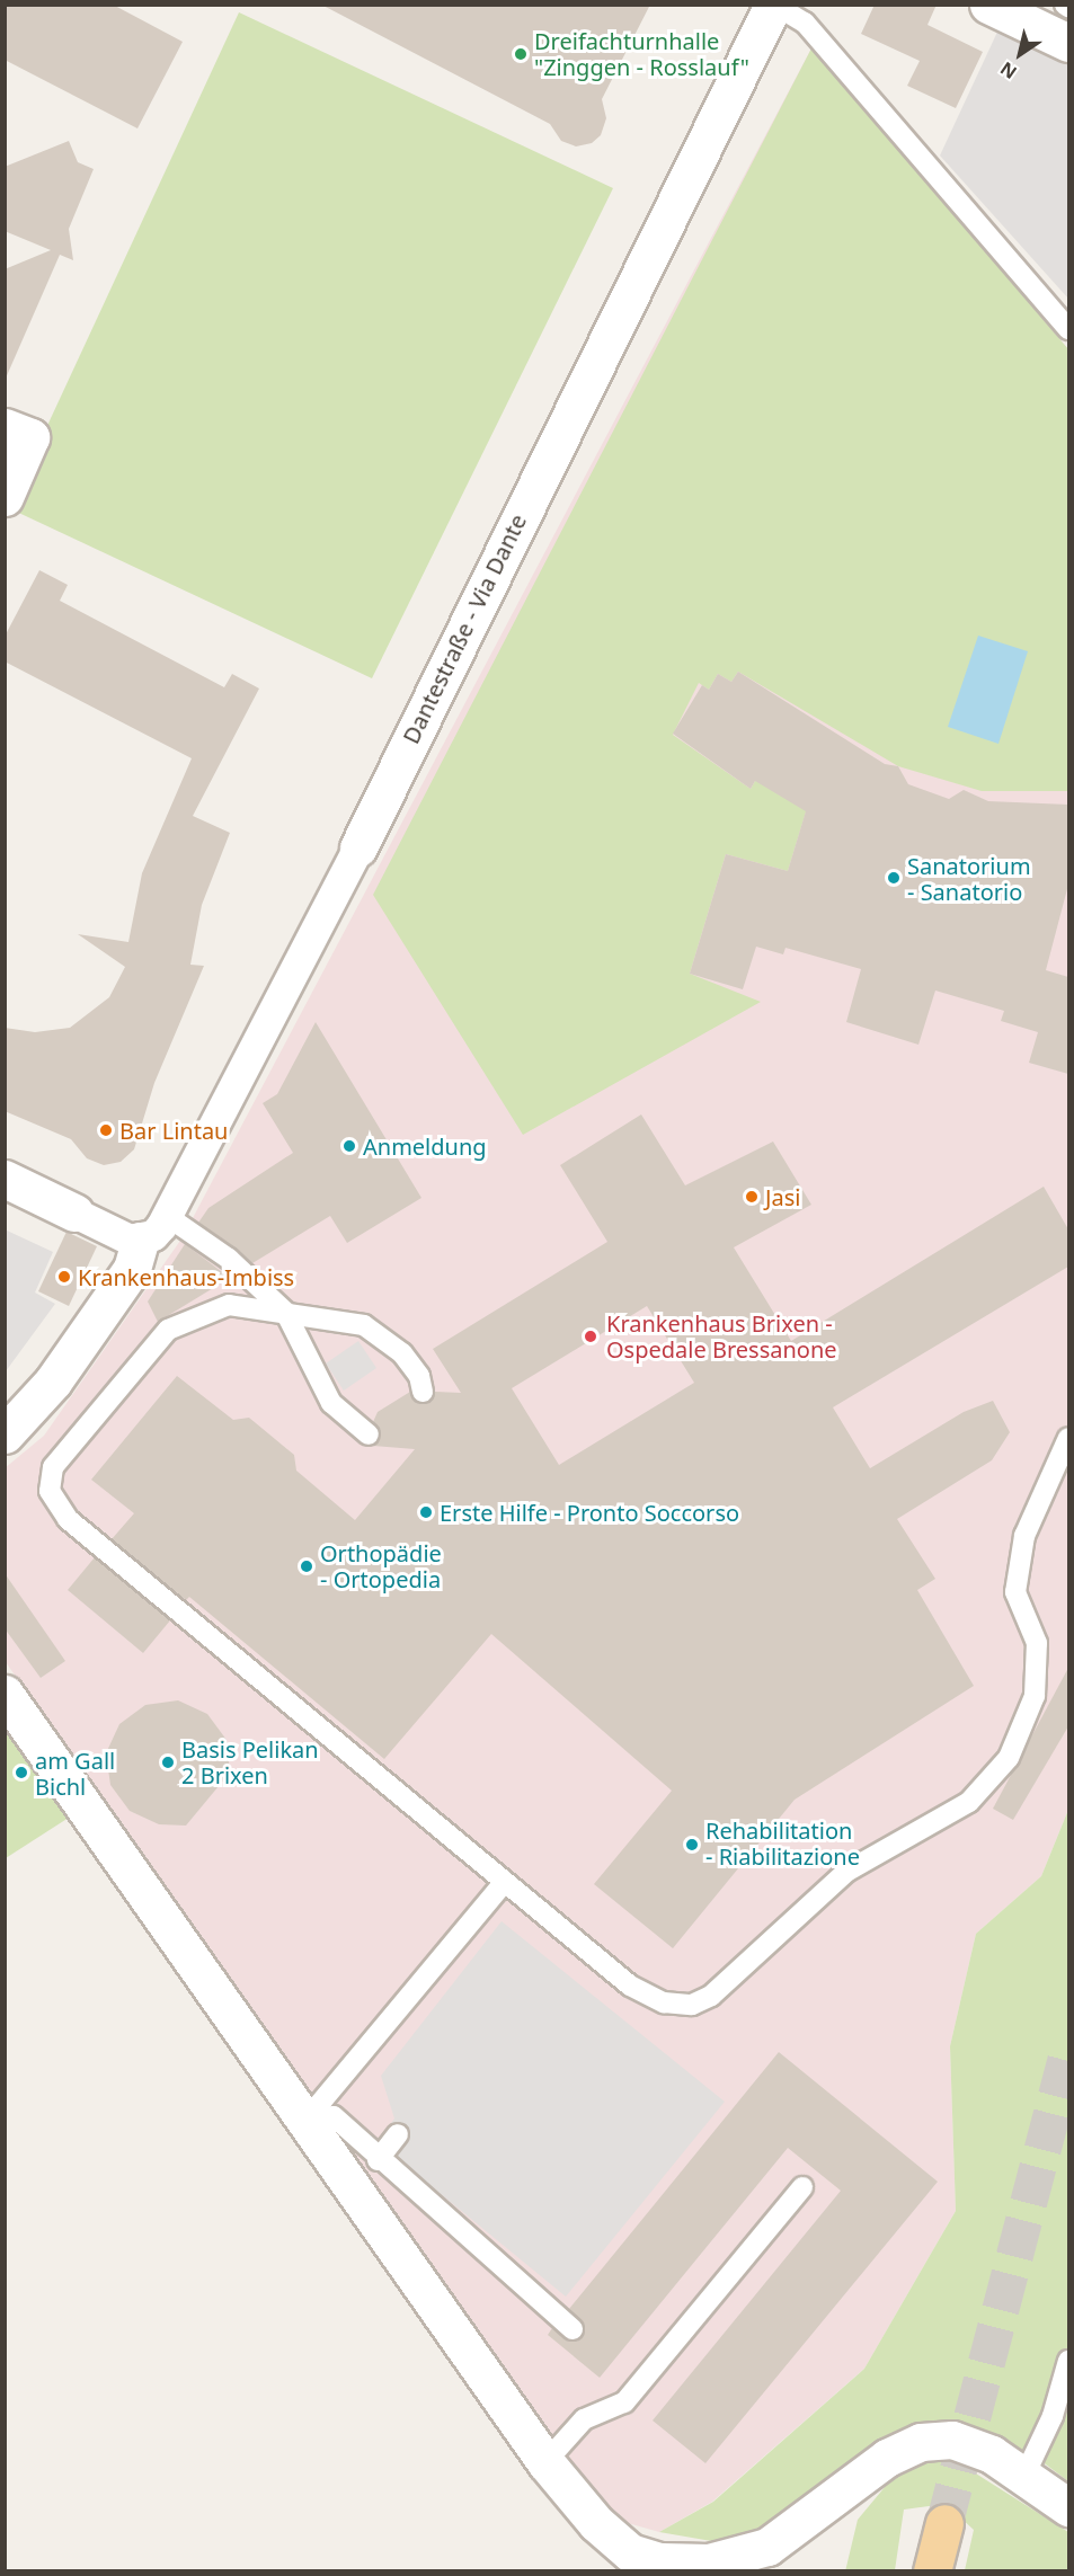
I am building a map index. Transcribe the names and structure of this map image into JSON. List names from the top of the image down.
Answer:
{
  "streets": {
    "street": ["Dantestraße - Via Dante"]
  },
  "places": [
    "Dreifachturnhalle \"Zinggen - Rosslauf\"",
    "Sanatorium - Sanatorio",
    "Bar Lintau",
    "Anmeldung",
    "Jasi",
    "Krankenhaus-Imbiss",
    "Krankenhaus Brixen - Ospedale Bressanone",
    "Erste Hilfe - Pronto Soccorso",
    "Orthopädie - Ortopedia",
    "Basis Pelikan 2 Brixen",
    "am Gall Bichl",
    "Rehabilitation - Riabilitazione"
  ],
  "north": "bottom left"
}
